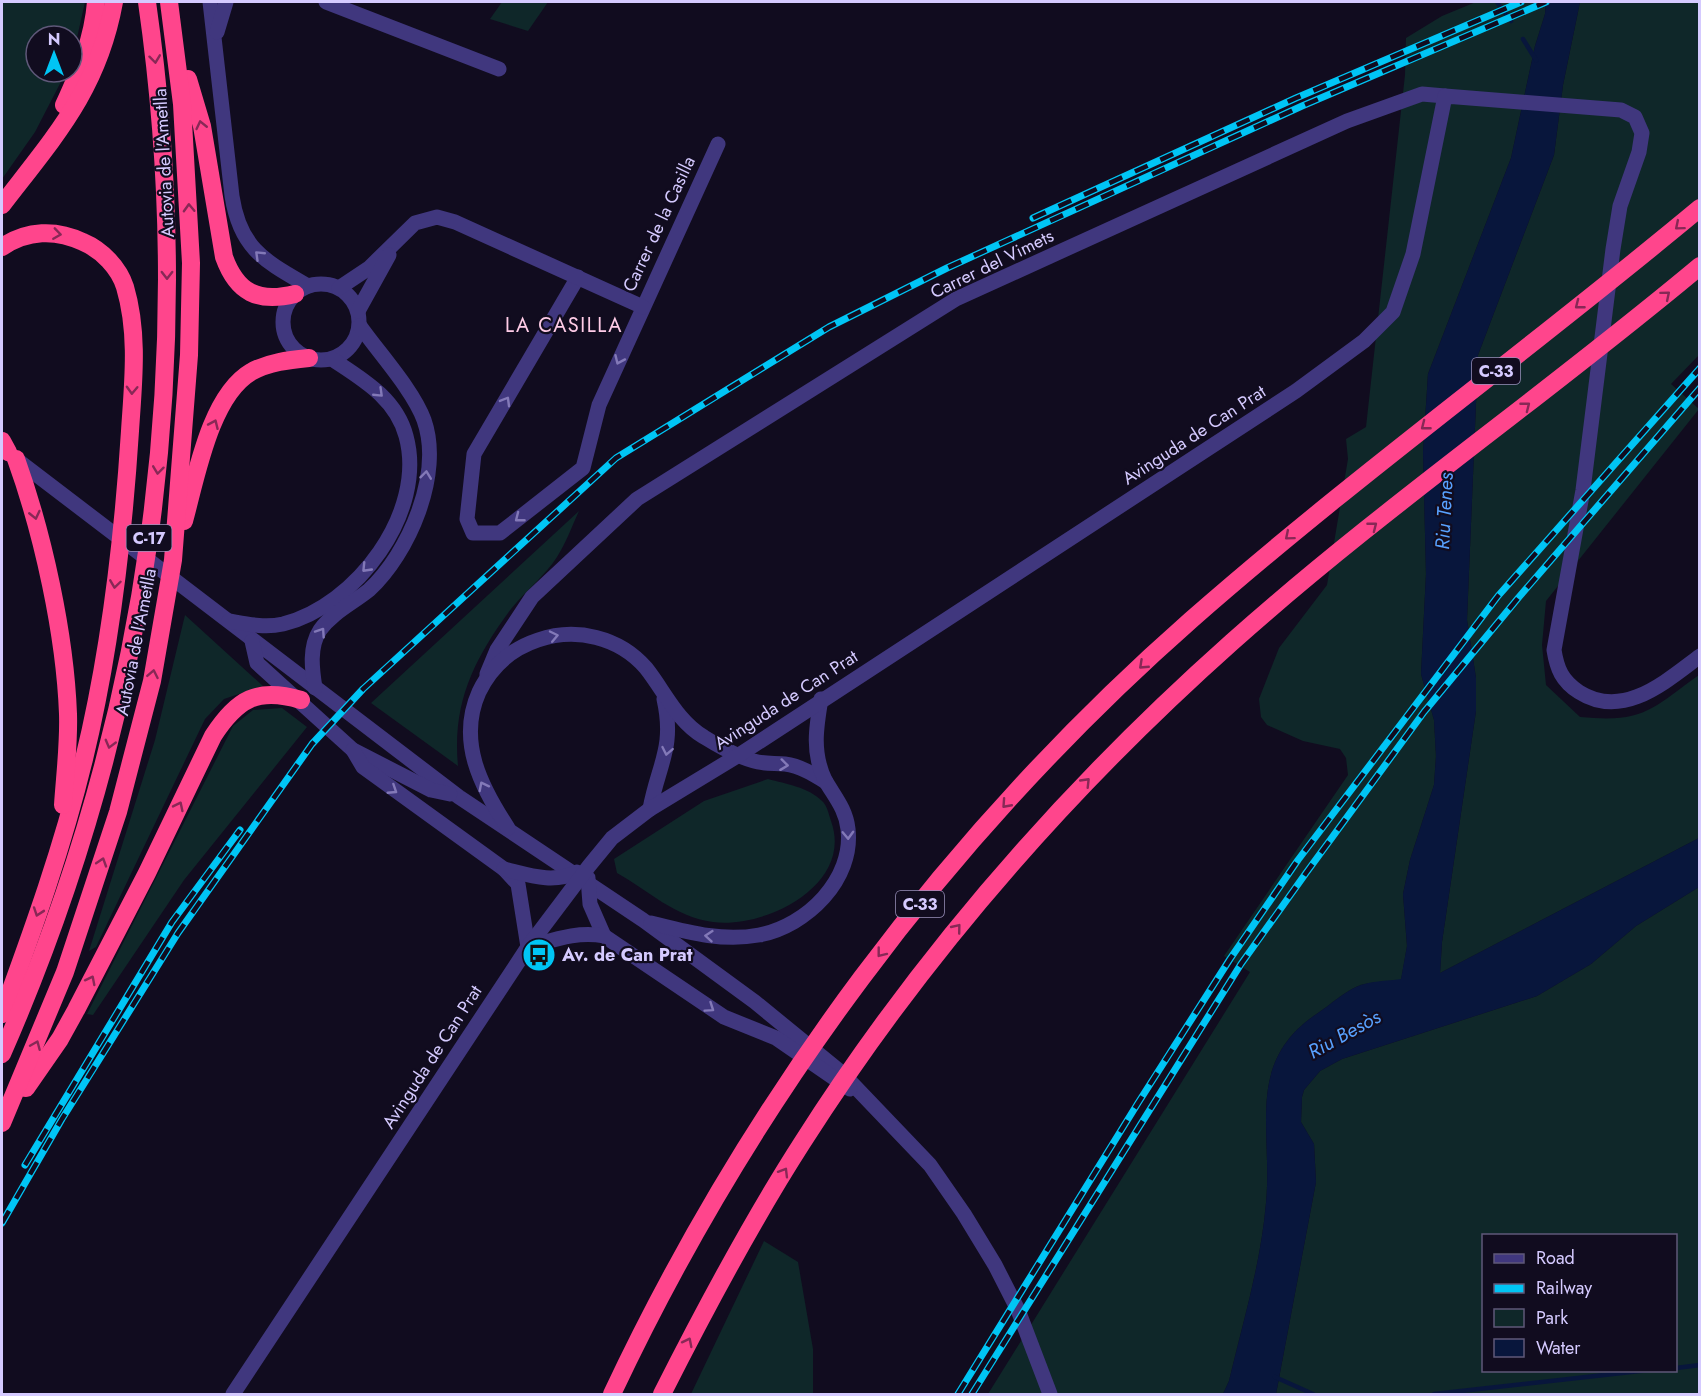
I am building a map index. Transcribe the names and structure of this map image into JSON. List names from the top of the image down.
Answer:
{
  "streets": {
    "highway": ["Autovia de l'Ametlla", "C-33", "C-17"],
    "street": ["Carrer de la Casilla", "Carrer del Vimets", "Avinguda de Can Prat"]
  },
  "crossings": [
    ["Carrer del Vimets", "Avinguda de Can Prat"]
  ],
  "districts": ["LA CASILLA"],
  "water": ["Riu Tenes", "Riu Besòs"],
  "places": {
    "bus stop": ["Av. de Can Prat"]
  },
  "legend": [
    "Road",
    "Railway",
    "Park",
    "Water"
  ],
  "north": "top"
}
